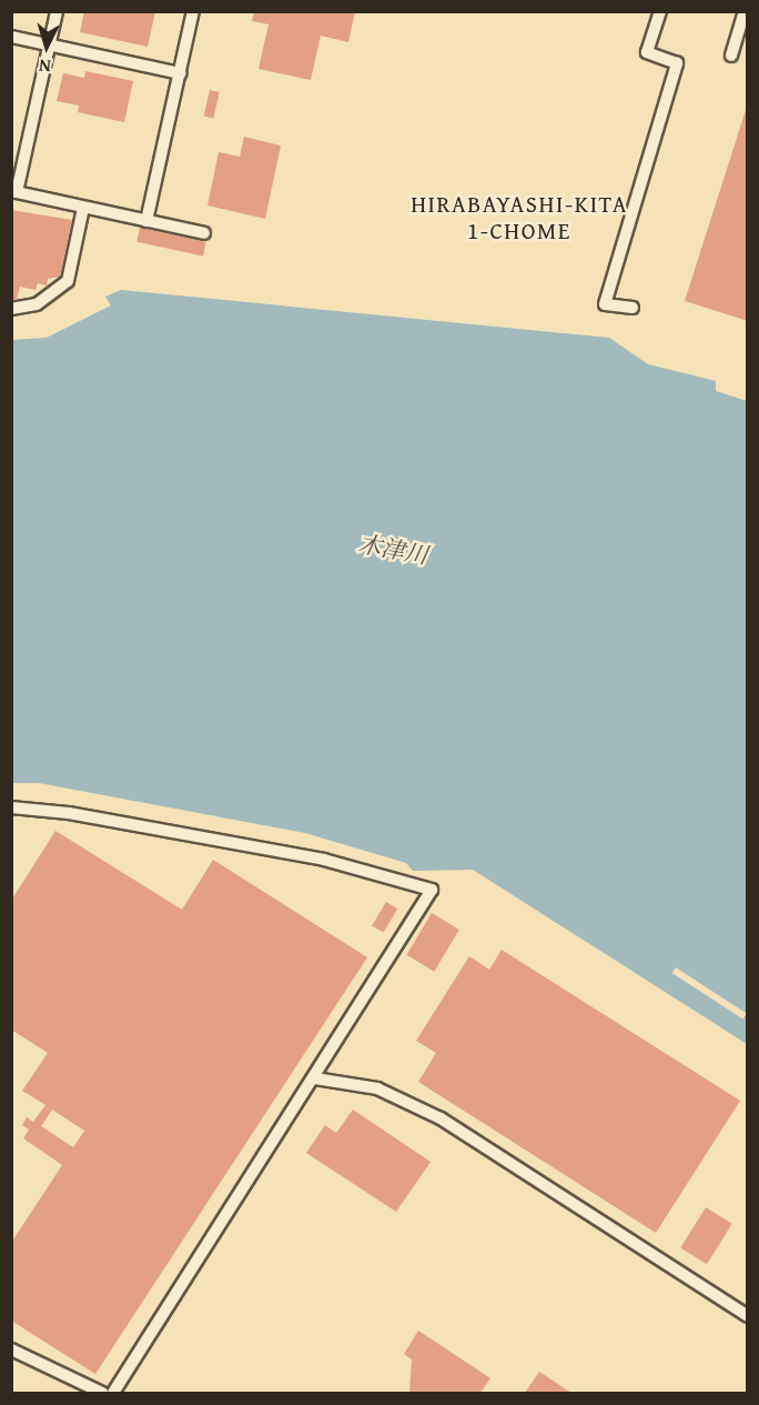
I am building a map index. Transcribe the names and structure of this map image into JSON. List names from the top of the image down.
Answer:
{
  "districts": ["HIRABAYASHI-KITA 1-CHOME"],
  "water": ["木津川"],
  "north": "bottom"
}
